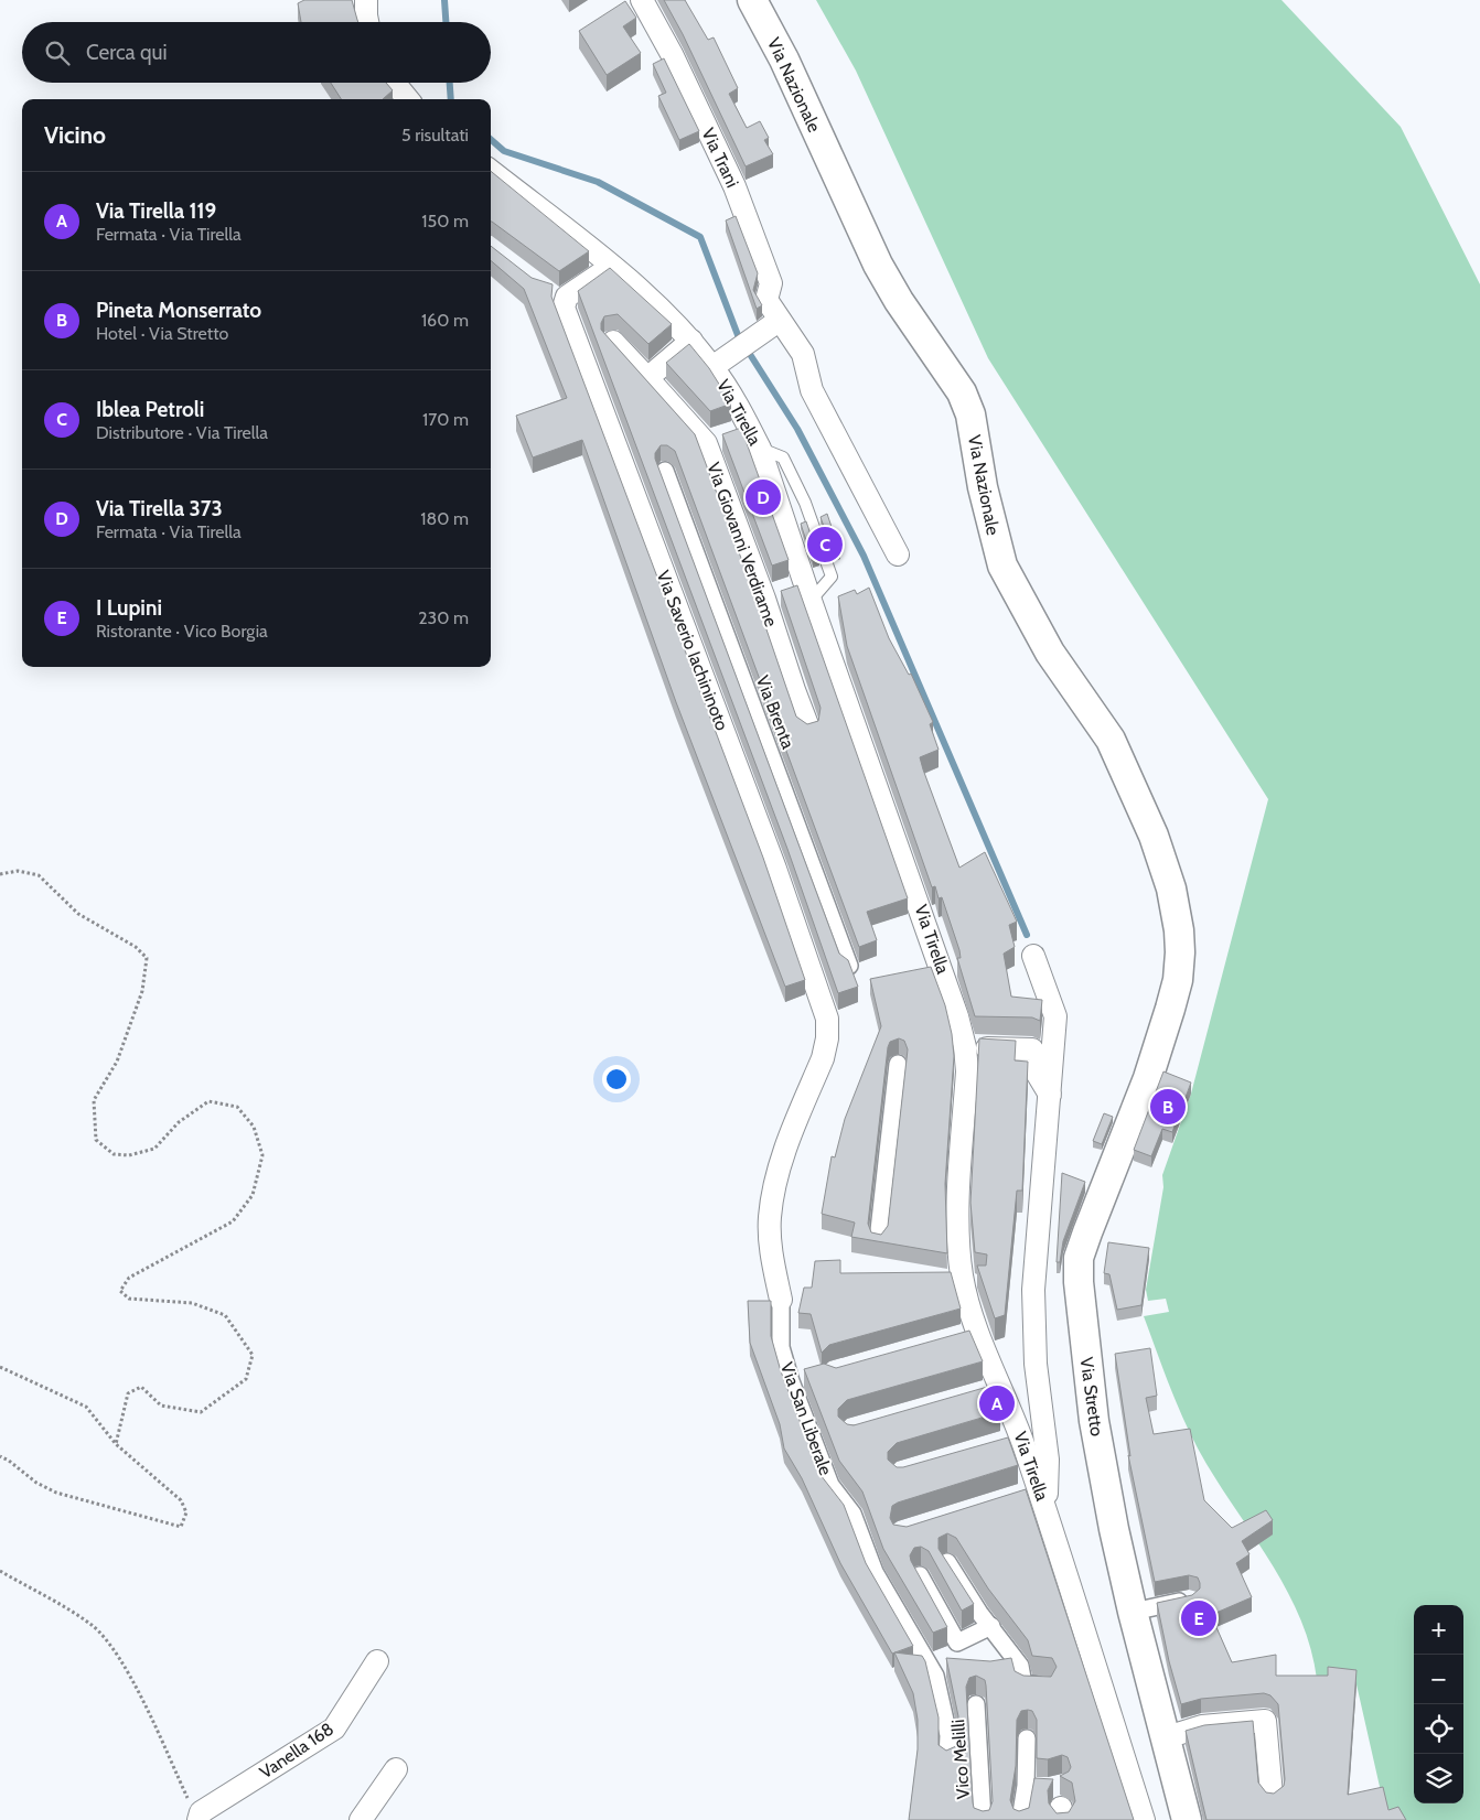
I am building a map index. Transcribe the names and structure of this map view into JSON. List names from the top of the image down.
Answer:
{
  "streets": {
    "street": [
      "Via Nazionale",
      "Via Trani",
      "Via Tirella",
      "Via Giovanni Verdirame",
      "Via Saverio Iachininoto",
      "Via Brenta",
      "Via Stretto",
      "Via San Liberale",
      "Vanella 168",
      "Vico Melilli"
    ]
  },
  "crossings": [
    ["Via Nazionale", "Via Stretto"],
    ["Via Tirella", "Via Giovanni Verdirame"],
    ["Via Tirella", "Via Saverio Iachininoto"],
    ["Via Saverio Iachininoto", "Via San Liberale"]
  ],
  "page": {
    "search": "Cerca qui",
    "heading": ["Vicino", "5 risultati"],
    "list": [
      {
        "mark": "A",
        "name": "Via Tirella 119",
        "note": "Fermata · Via Tirella",
        "value": "150 m"
      },
      {
        "mark": "B",
        "name": "Pineta Monserrato",
        "note": "Hotel · Via Stretto",
        "value": "160 m"
      },
      {
        "mark": "C",
        "name": "Iblea Petroli",
        "note": "Distributore · Via Tirella",
        "value": "170 m"
      },
      {
        "mark": "D",
        "name": "Via Tirella 373",
        "note": "Fermata · Via Tirella",
        "value": "180 m"
      },
      {
        "mark": "E",
        "name": "I Lupini",
        "note": "Ristorante · Vico Borgia",
        "value": "230 m"
      }
    ],
    "pins": [
      "D",
      "C",
      "B",
      "A",
      "E"
    ],
    "map_buttons": ["+", "−"]
  }
}
